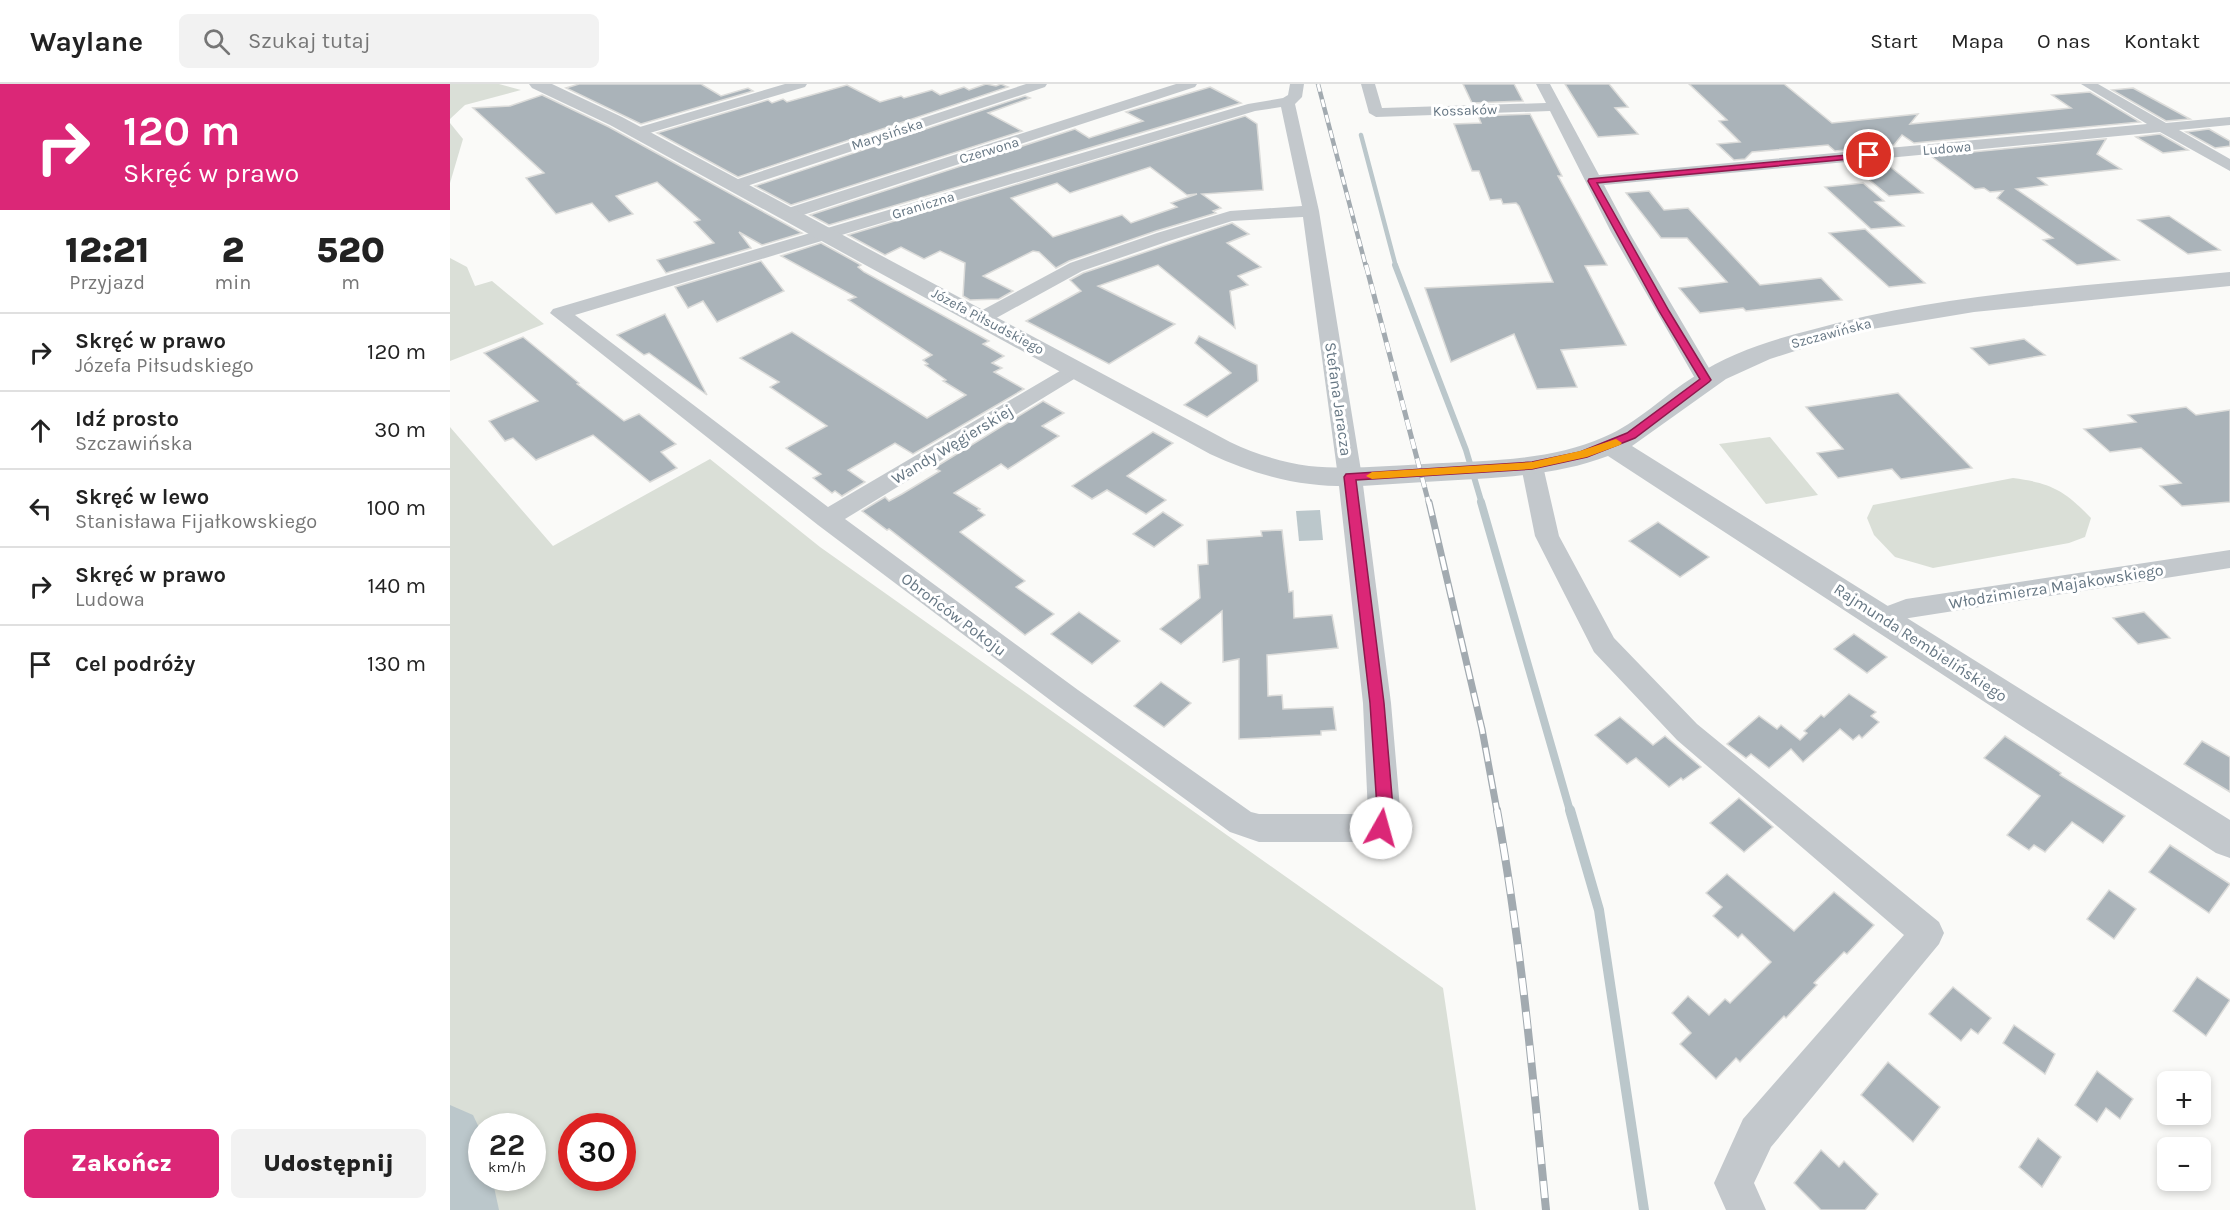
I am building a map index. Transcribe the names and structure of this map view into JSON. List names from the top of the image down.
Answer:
{
  "streets": {
    "street": [
      "Kossaków",
      "Marysińska",
      "Ludowa",
      "Czerwona",
      "Graniczna",
      "Józefa Piłsudskiego",
      "Szczawińska",
      "Stefana Jaracza",
      "Wandy Węgierskiej",
      "Włodzimierza Majakowskiego",
      "Obrońców Pokoju",
      "Rajmunda Rembielińskiego"
    ]
  },
  "crossings": [
    ["Marysińska", "Józefa Piłsudskiego"],
    ["Czerwona", "Józefa Piłsudskiego"],
    ["Graniczna", "Józefa Piłsudskiego"],
    ["Graniczna", "Stefana Jaracza"],
    ["Graniczna", "Obrońców Pokoju"],
    ["Józefa Piłsudskiego", "Szczawińska"],
    ["Józefa Piłsudskiego", "Stefana Jaracza"],
    ["Józefa Piłsudskiego", "Wandy Węgierskiej"],
    ["Szczawińska", "Rajmunda Rembielińskiego"],
    ["Stefana Jaracza", "Obrońców Pokoju"],
    ["Wandy Węgierskiej", "Obrońców Pokoju"],
    ["Włodzimierza Majakowskiego", "Rajmunda Rembielińskiego"]
  ],
  "page": {
    "header": "Waylane",
    "search": "Szukaj tutaj",
    "nav": [
      "Start",
      "Mapa",
      "O nas",
      "Kontakt"
    ],
    "turn": ["120 m", "Skręć w prawo"],
    "eta": [
      "12:21",
      "Przyjazd",
      "2",
      "min",
      "520",
      "m"
    ],
    "list": [
      {
        "name": "Skręć w prawo",
        "note": "Józefa Piłsudskiego",
        "value": "120 m"
      },
      {
        "name": "Idź prosto",
        "note": "Szczawińska",
        "value": "30 m"
      },
      {
        "name": "Skręć w lewo",
        "note": "Stanisława Fijałkowskiego",
        "value": "100 m"
      },
      {
        "name": "Skręć w prawo",
        "note": "Ludowa",
        "value": "140 m"
      },
      {
        "name": "Cel podróży",
        "value": "130 m"
      }
    ],
    "map_buttons": ["+", "−"],
    "speed": "22 km/h",
    "limit": "30",
    "buttons": ["Zakończ", "Udostępnij"]
  }
}
